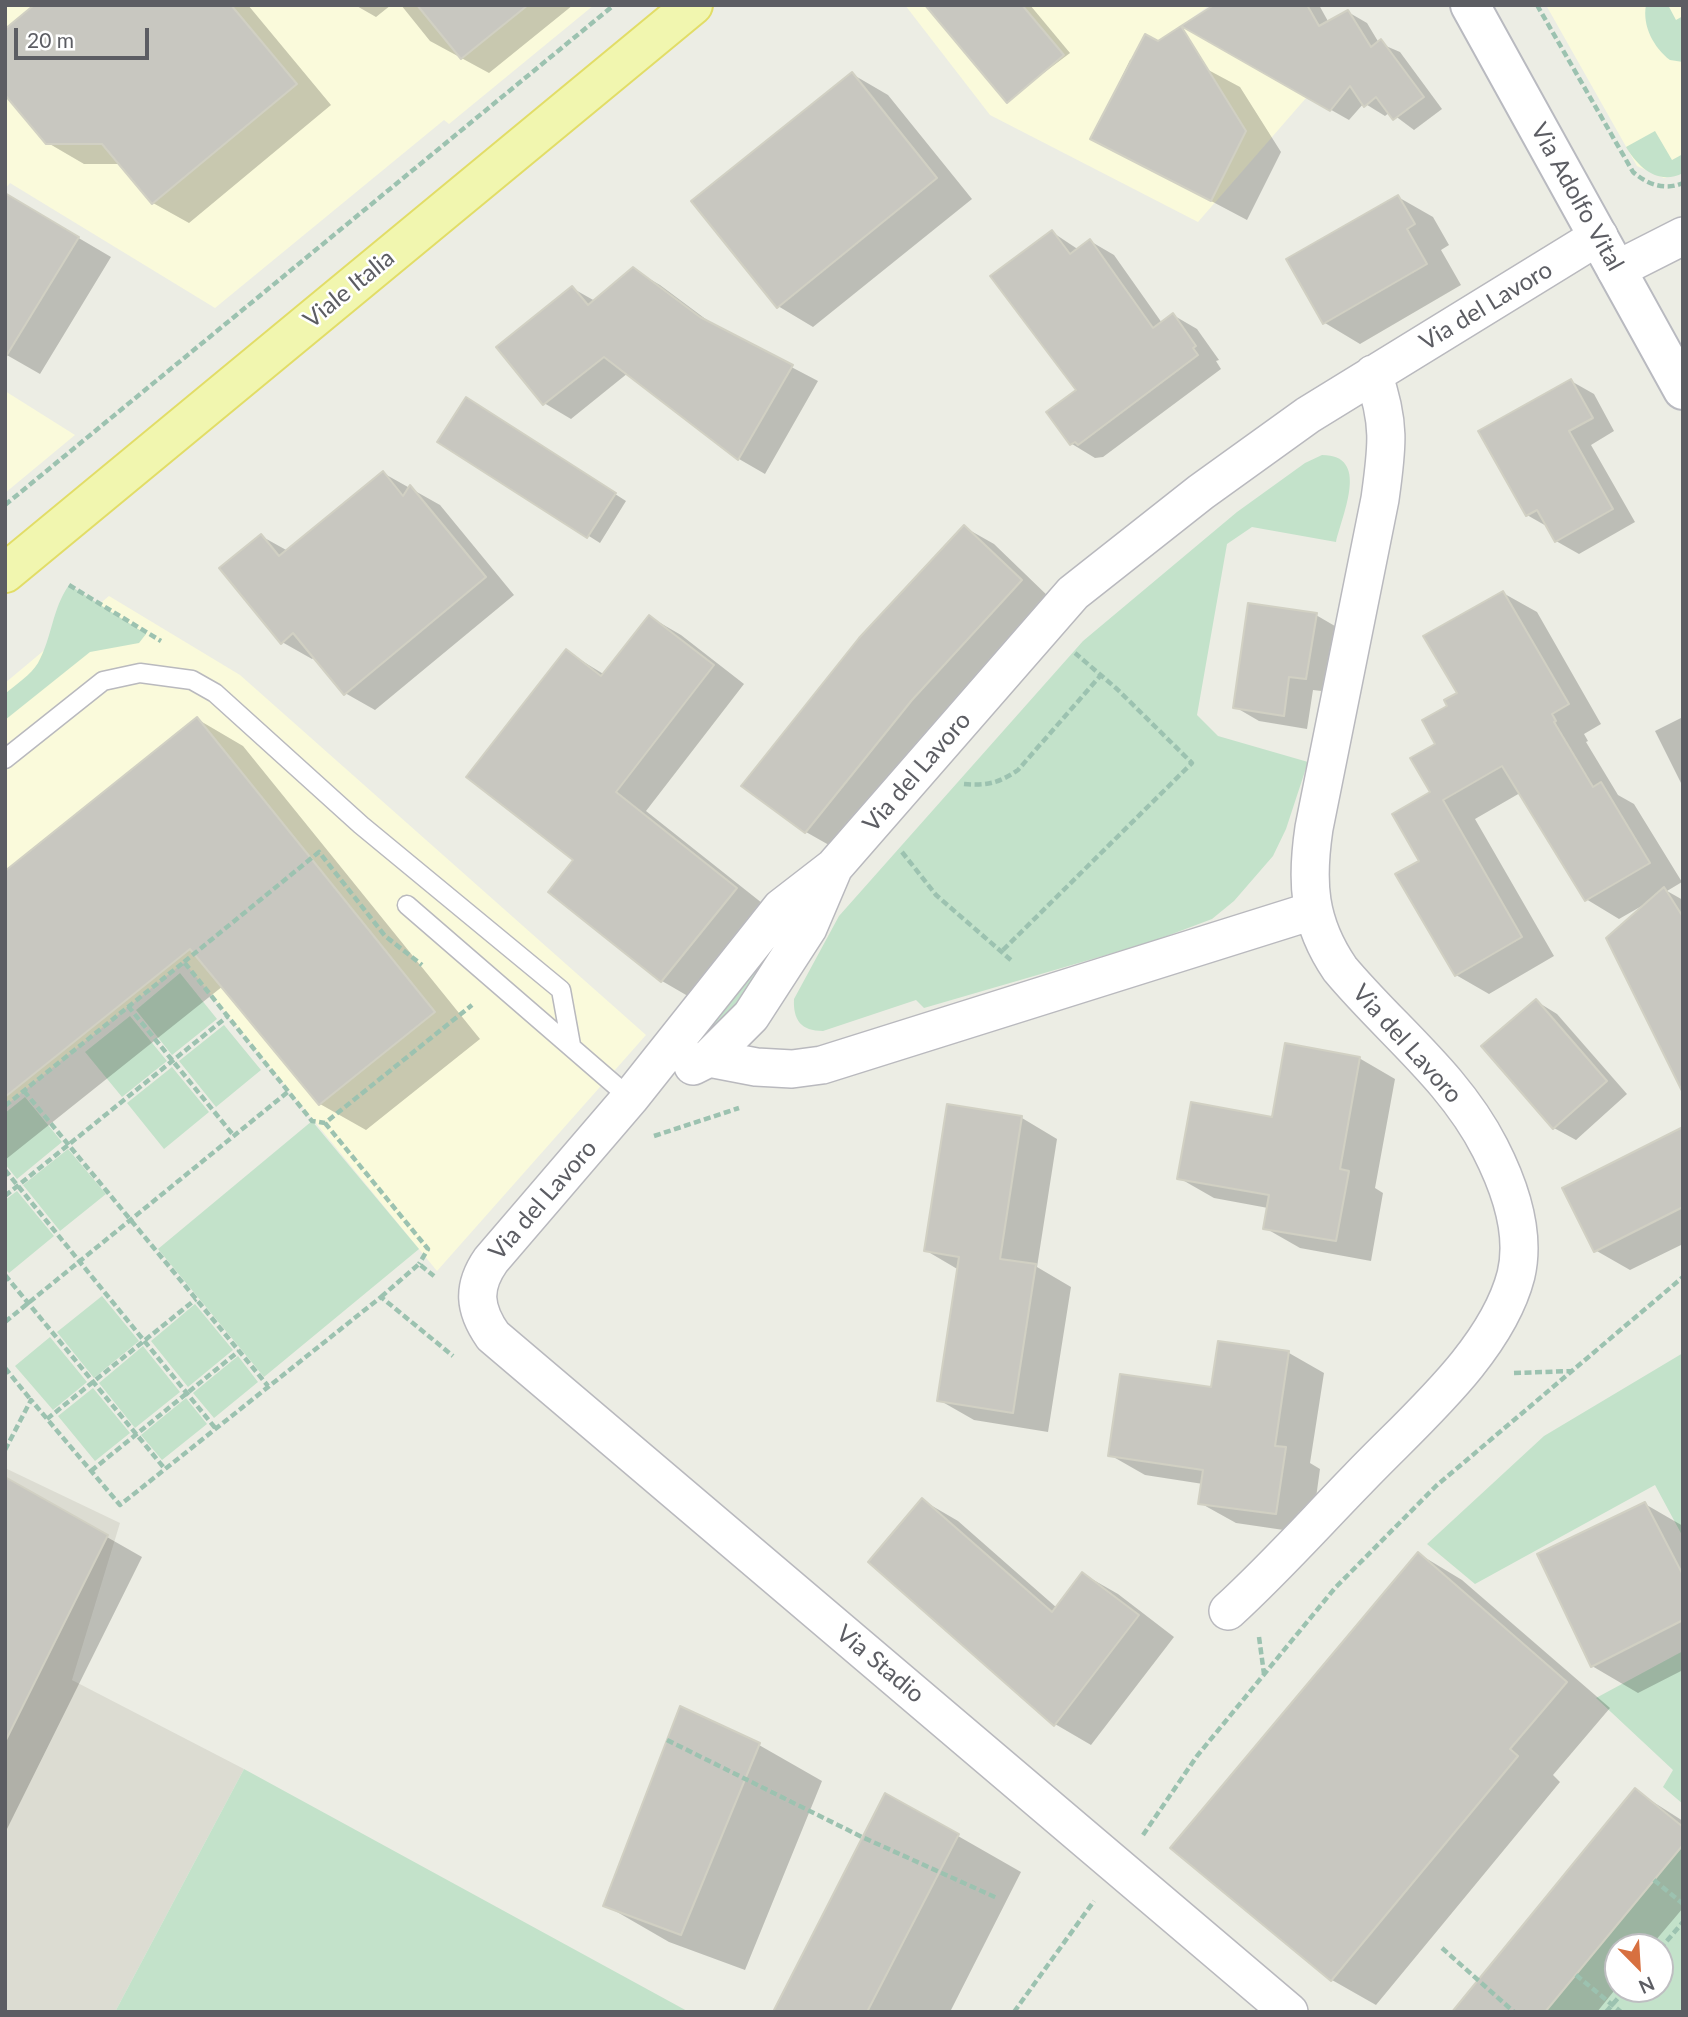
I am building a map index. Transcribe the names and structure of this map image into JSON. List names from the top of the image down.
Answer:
{
  "streets": {
    "main road": ["Viale Italia"],
    "street": ["Via Adolfo Vital", "Via del Lavoro", "Via Stadio"]
  },
  "crossings": [
    ["Via Adolfo Vital", "Via del Lavoro"],
    ["Via del Lavoro", "Via Stadio"]
  ],
  "scale_bar": "20 m",
  "north": "bottom right"
}
